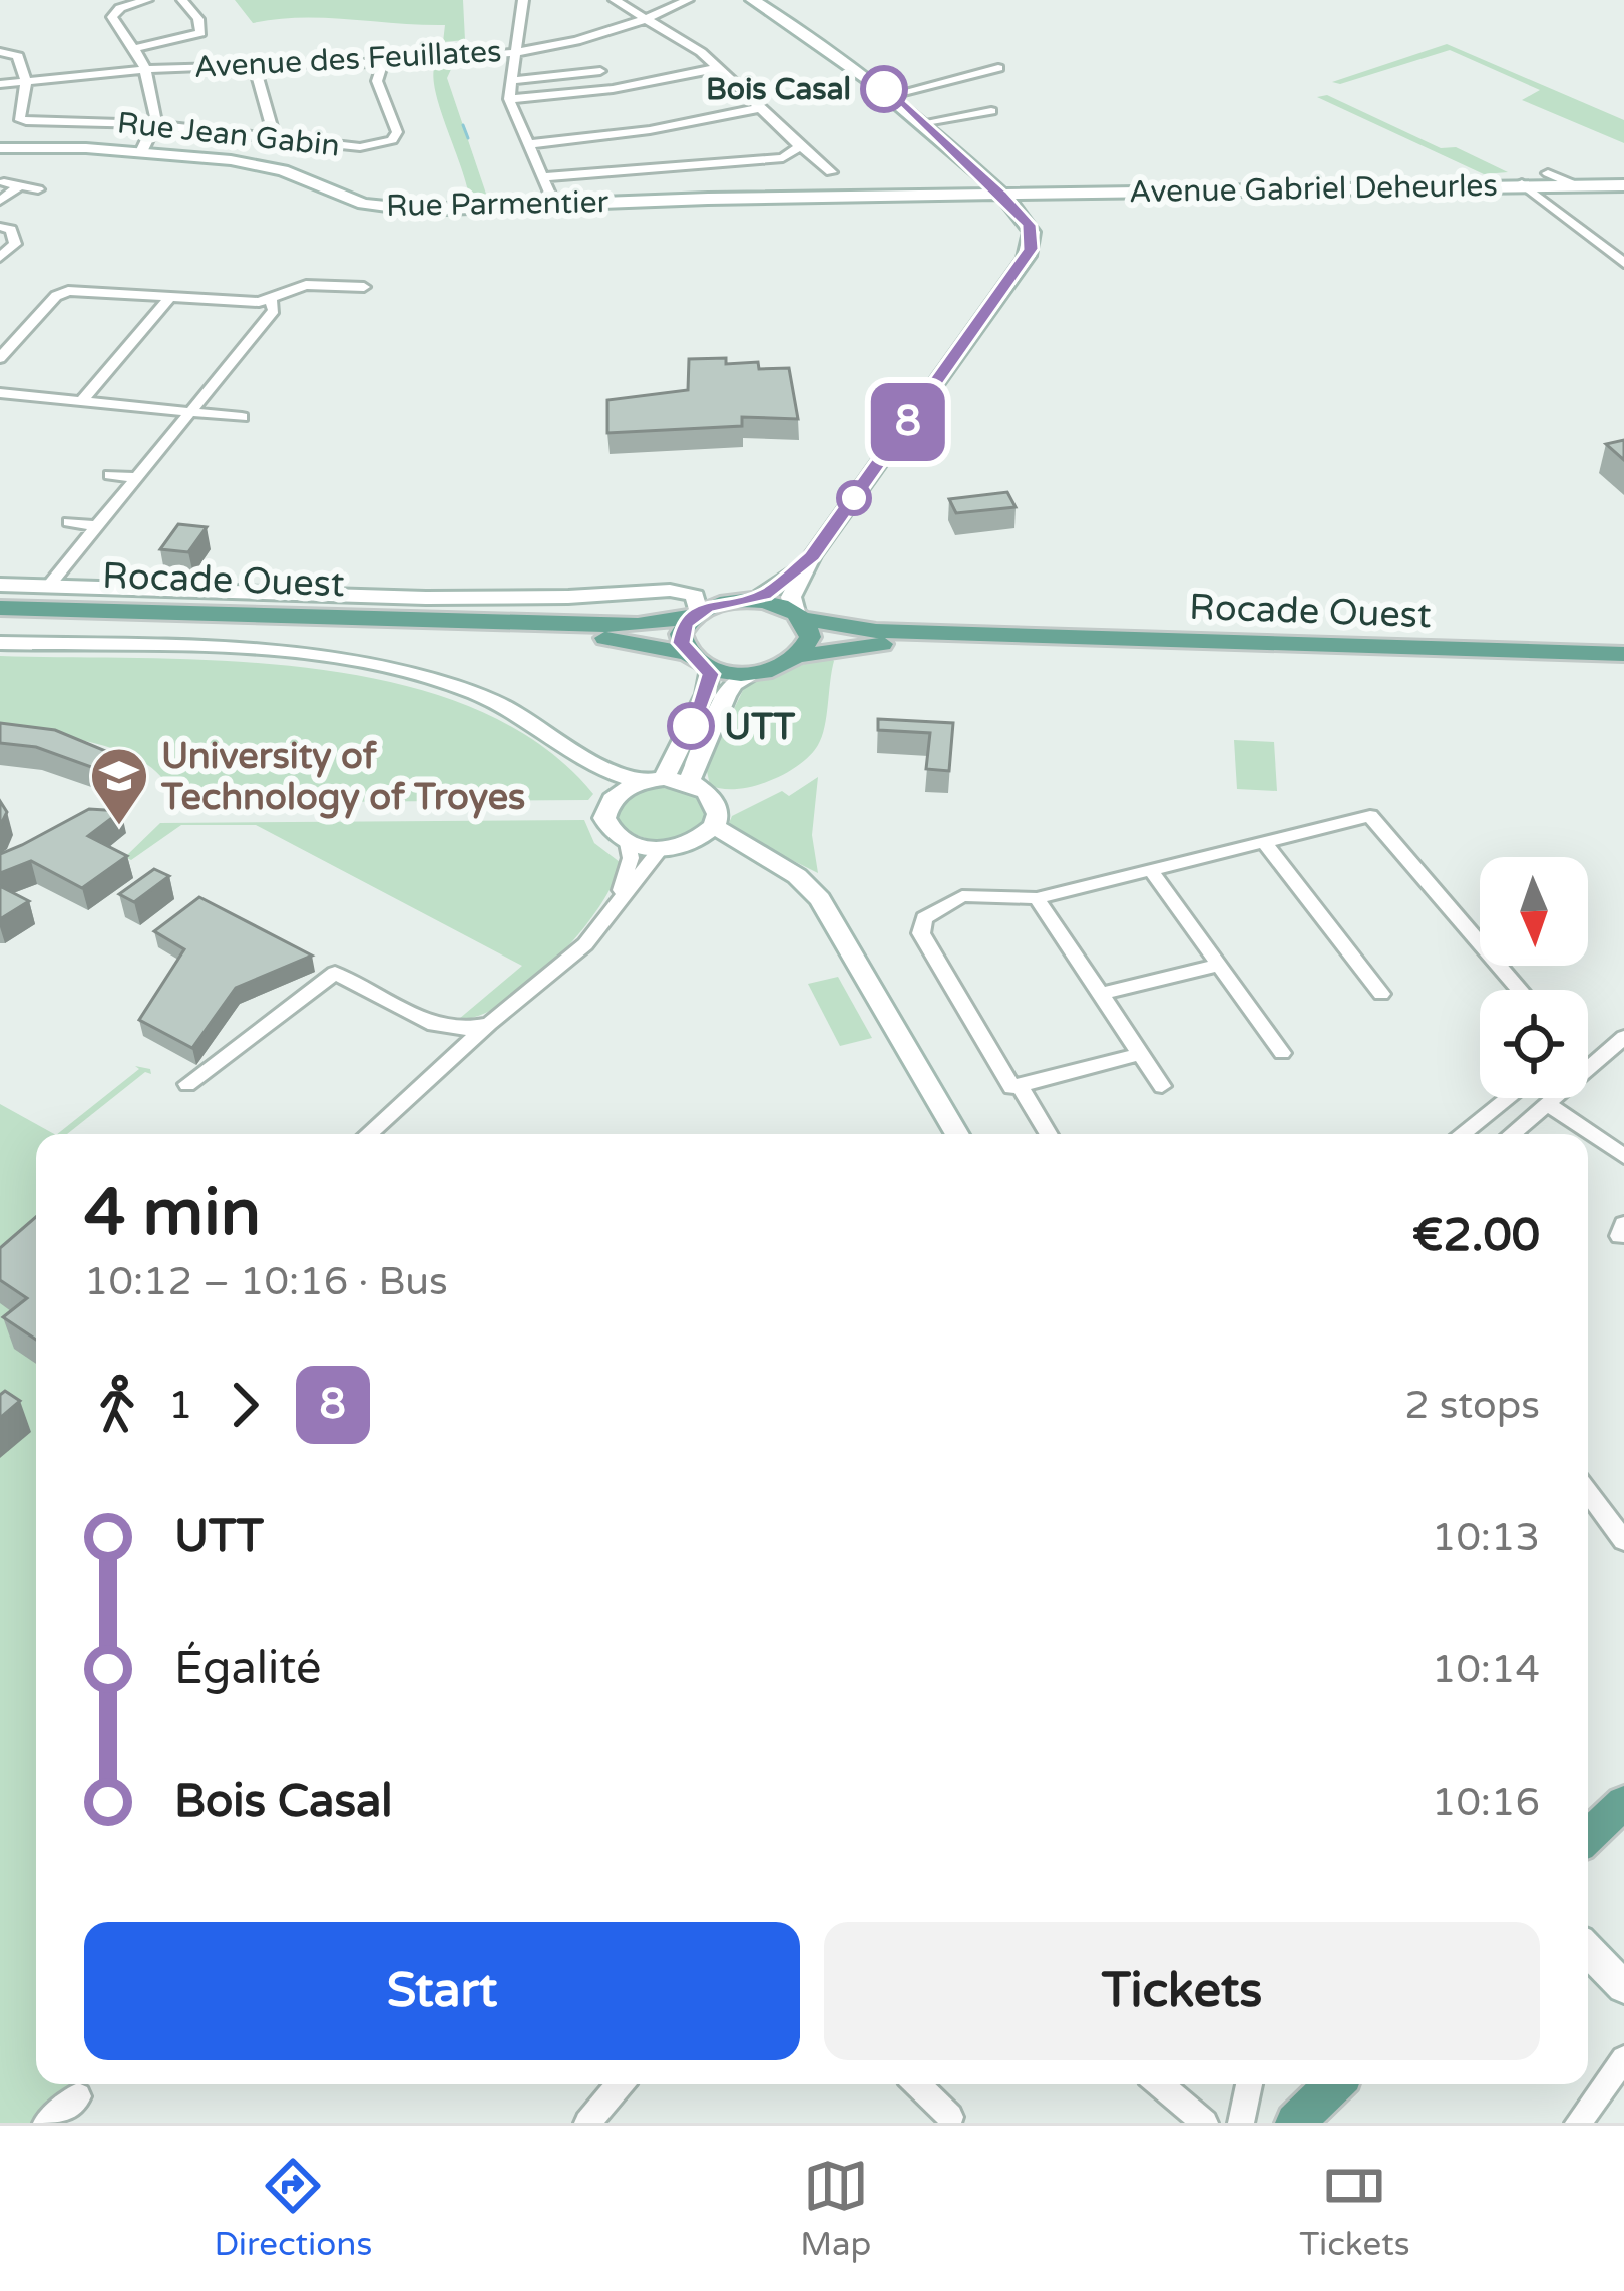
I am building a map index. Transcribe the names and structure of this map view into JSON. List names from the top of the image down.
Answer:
{
  "streets": {
    "main road": ["Rocade Ouest"],
    "street": [
      "Avenue des Feuillates",
      "Rue Jean Gabin",
      "Avenue Gabriel Deheurles",
      "Rue Parmentier"
    ]
  },
  "crossings": [
    ["Avenue des Feuillates", "Rue Jean Gabin"],
    ["Avenue Gabriel Deheurles", "Rue Parmentier"]
  ],
  "places": {
    "other": ["Bois Casal", "UTT"],
    "school or university": ["University of Technology of Troyes"]
  },
  "lines": ["bus line 8"],
  "north": "bottom",
  "page": {
    "on_map": "8",
    "heading": ["4 min", "10:12 – 10:16 · Bus", "€2.00"],
    "legs": ["1", "8", "2 stops"],
    "list": [
      {
        "name": "UTT",
        "value": "10:13"
      },
      {
        "name": "Égalité",
        "value": "10:14"
      },
      {
        "name": "Bois Casal",
        "value": "10:16"
      }
    ],
    "buttons": ["Start", "Tickets"],
    "tabs": ["Directions", "Map", "Tickets"]
  }
}
